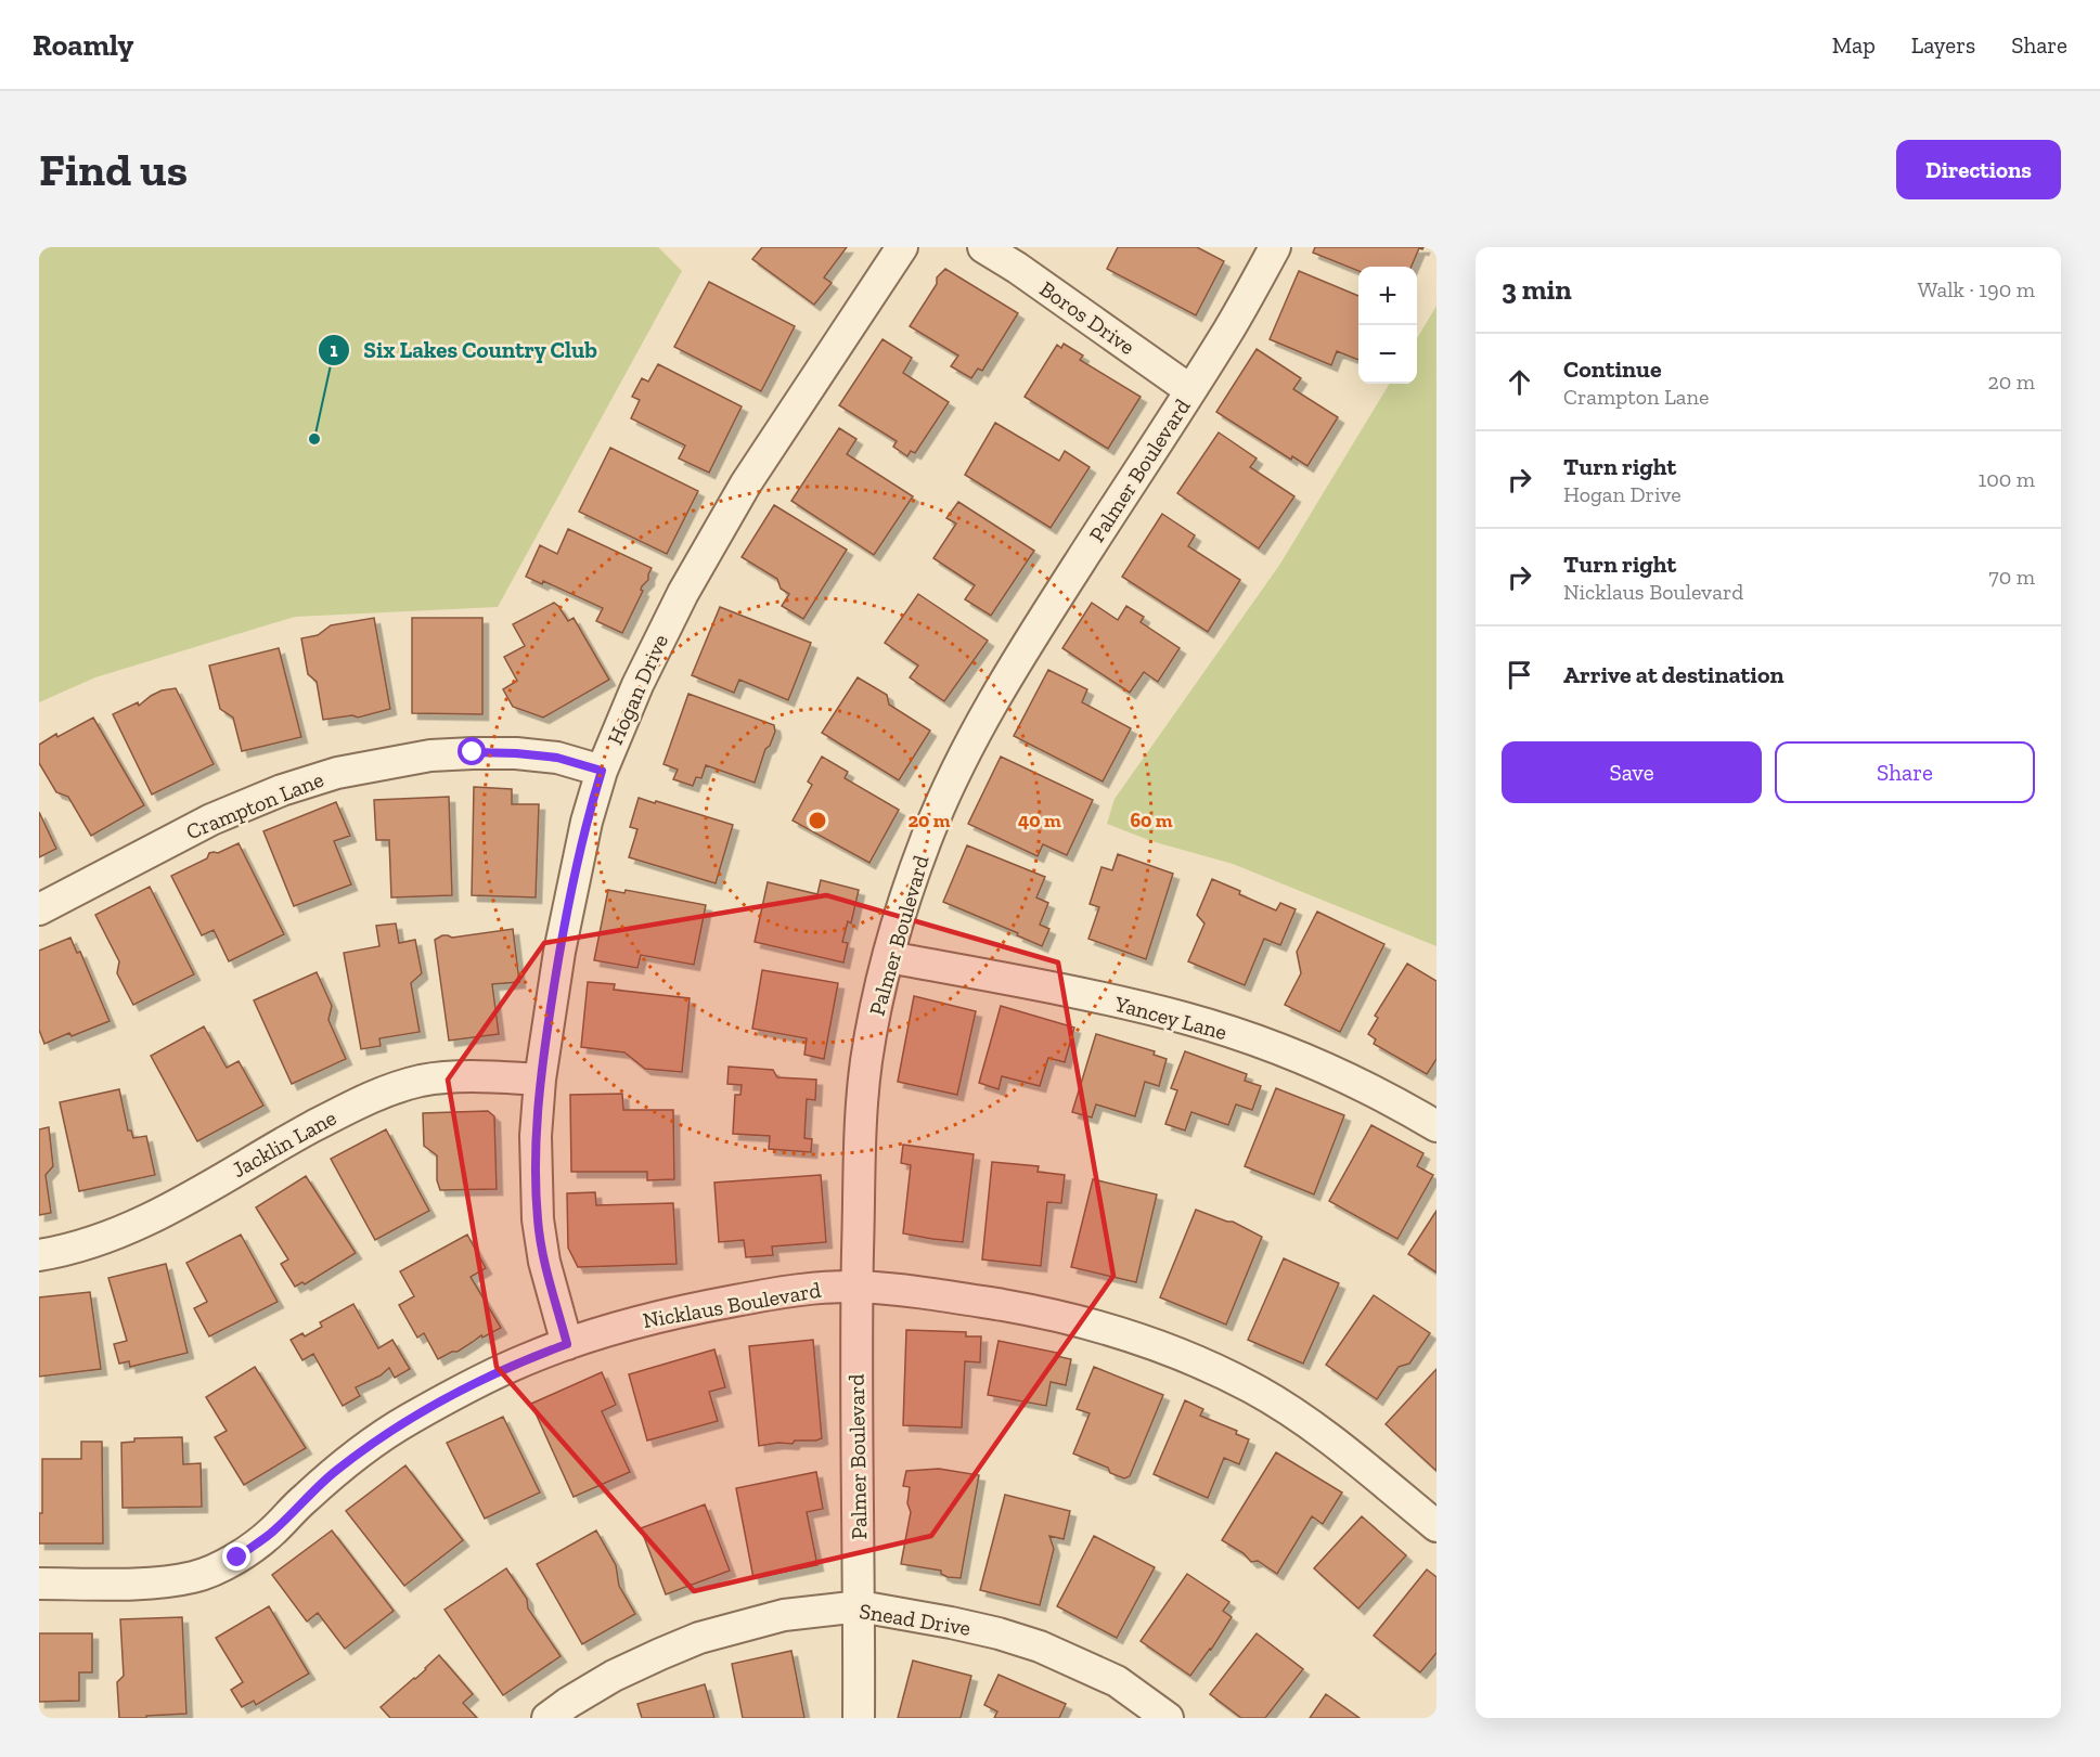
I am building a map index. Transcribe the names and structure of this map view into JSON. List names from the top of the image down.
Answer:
{
  "streets": {
    "street": [
      "Boros Drive",
      "Palmer Boulevard",
      "Hogan Drive",
      "Crampton Lane",
      "Yancey Lane",
      "Jacklin Lane",
      "Nicklaus Boulevard",
      "Snead Drive"
    ]
  },
  "crossings": [
    ["Boros Drive", "Palmer Boulevard"],
    ["Palmer Boulevard", "Yancey Lane"],
    ["Palmer Boulevard", "Nicklaus Boulevard"],
    ["Palmer Boulevard", "Snead Drive"],
    ["Hogan Drive", "Crampton Lane"],
    ["Hogan Drive", "Jacklin Lane"],
    ["Hogan Drive", "Nicklaus Boulevard"]
  ],
  "places": ["Six Lakes Country Club"],
  "page": {
    "header": "Roamly",
    "nav": ["Map", "Layers", "Share"],
    "buttons": [
      "Directions",
      ["Save", "Share"]
    ],
    "title": "Find us",
    "heading": ["3 min", "Walk · 190 m"],
    "map_buttons": ["+", "−"],
    "list": [
      ["Continue", "Crampton Lane", "20 m"],
      ["Turn right", "Hogan Drive", "100 m"],
      ["Turn right", "Nicklaus Boulevard", "70 m"],
      "Arrive at destination"
    ]
  },
  "rings": ["20 m", "40 m", "60 m"]
}
